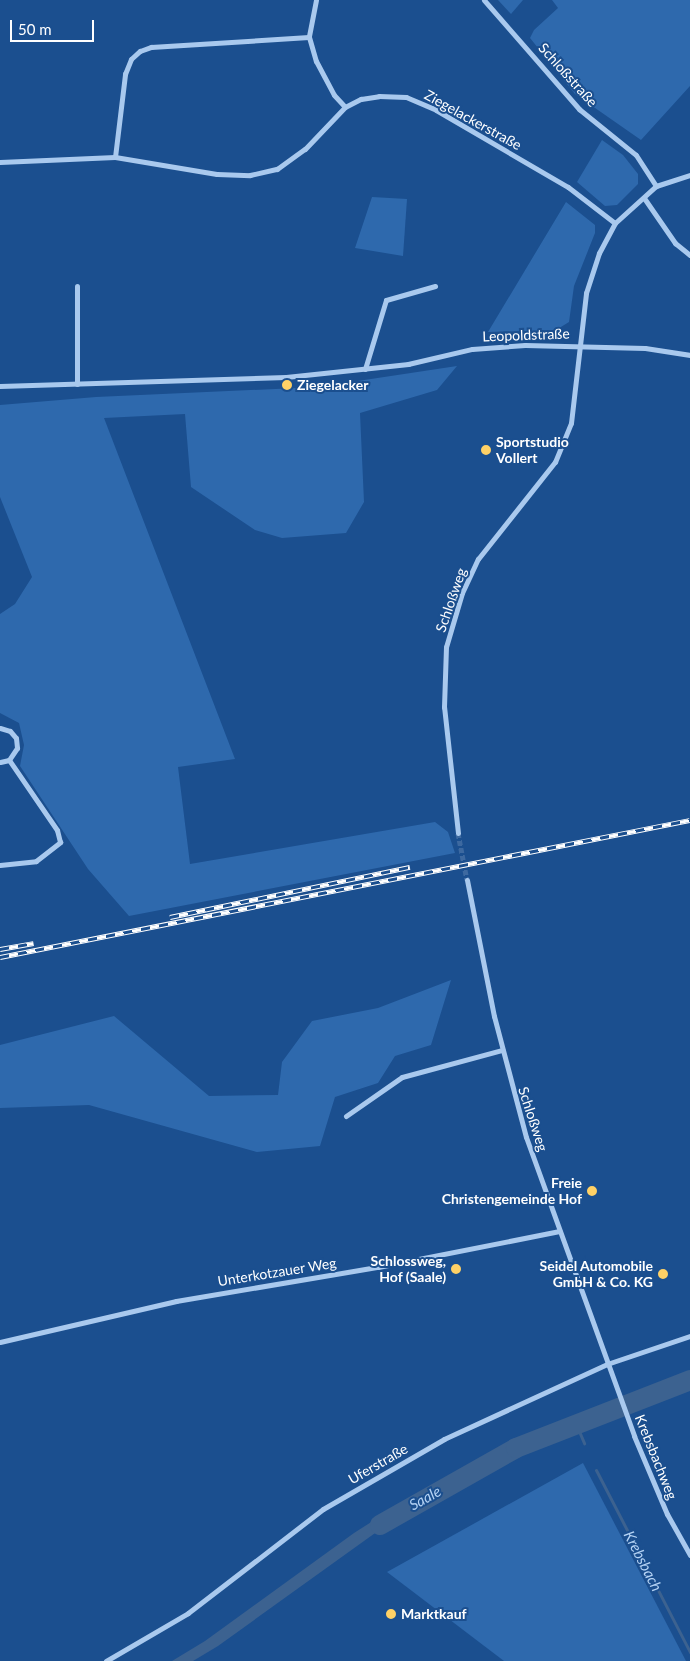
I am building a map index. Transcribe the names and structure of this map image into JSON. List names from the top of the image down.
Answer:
{
  "streets": {
    "street": [
      "Schloßstraße",
      "Ziegelackerstraße",
      "Leopoldstraße",
      "Schloßweg",
      "Unterkotzauer Weg",
      "Krebsbachweg",
      "Uferstraße"
    ]
  },
  "crossings": [
    ["Ziegelackerstraße", "Schloßweg"],
    ["Leopoldstraße", "Schloßweg"],
    ["Schloßweg", "Unterkotzauer Weg"],
    ["Schloßweg", "Krebsbachweg"],
    ["Schloßweg", "Uferstraße"],
    ["Krebsbachweg", "Uferstraße"]
  ],
  "water": ["Saale", "Krebsbach"],
  "places": [
    "Ziegelacker",
    "Sportstudio Vollert",
    "Freie Christengemeinde Hof",
    "Schlossweg, Hof (Saale)",
    "Seidel Automobile GmbH & Co. KG",
    "Marktkauf"
  ],
  "scale_bar": "50 m"
}
